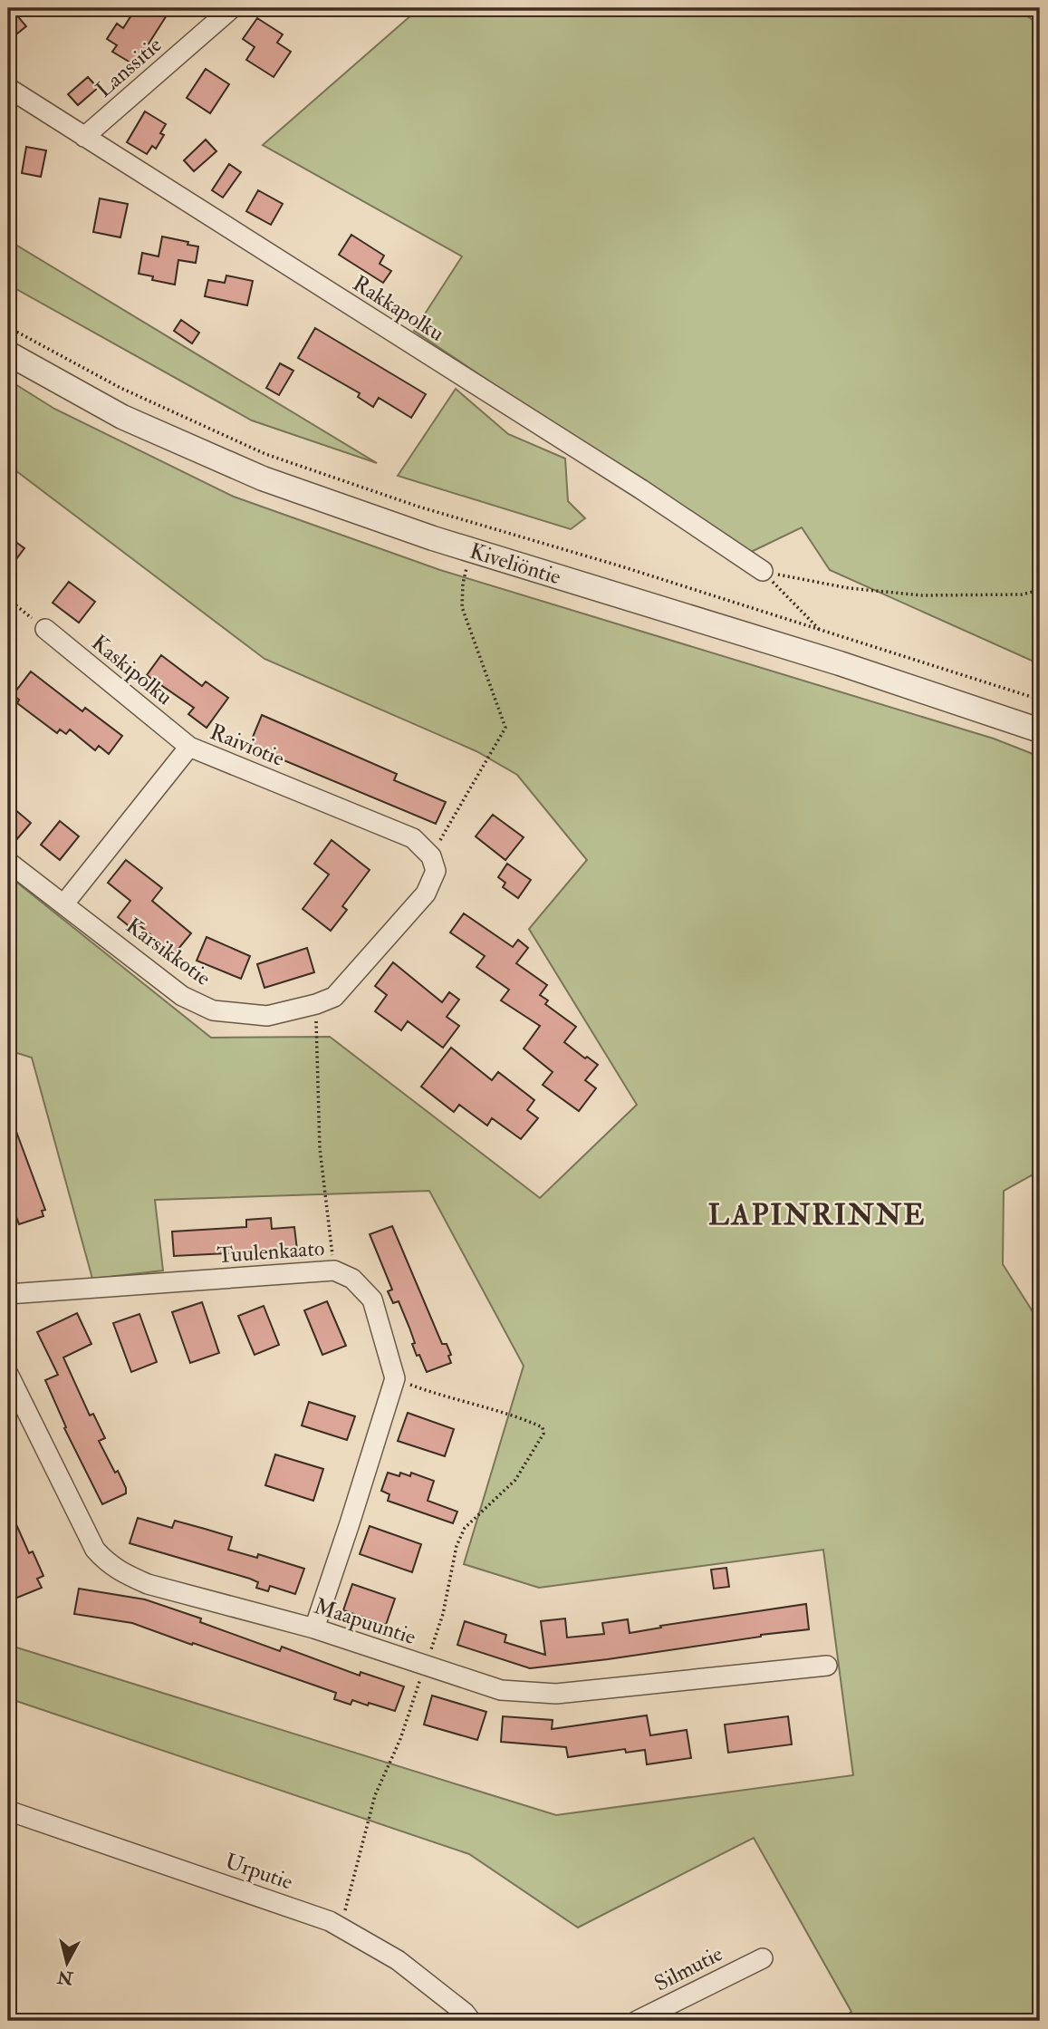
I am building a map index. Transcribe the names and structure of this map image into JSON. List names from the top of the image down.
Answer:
{
  "streets": {
    "street": [
      "Lanssitie",
      "Rakkapolku",
      "Kiveliöntie",
      "Kaskipolku",
      "Raiviotie",
      "Karsikkotie",
      "Tuulenkaato",
      "Maapuuntie",
      "Urputie",
      "Silmutie"
    ]
  },
  "crossings": [
    ["Lanssitie", "Rakkapolku"],
    ["Kaskipolku", "Raiviotie"],
    ["Raiviotie", "Karsikkotie"]
  ],
  "districts": ["LAPINRINNE"],
  "north": "bottom"
}
